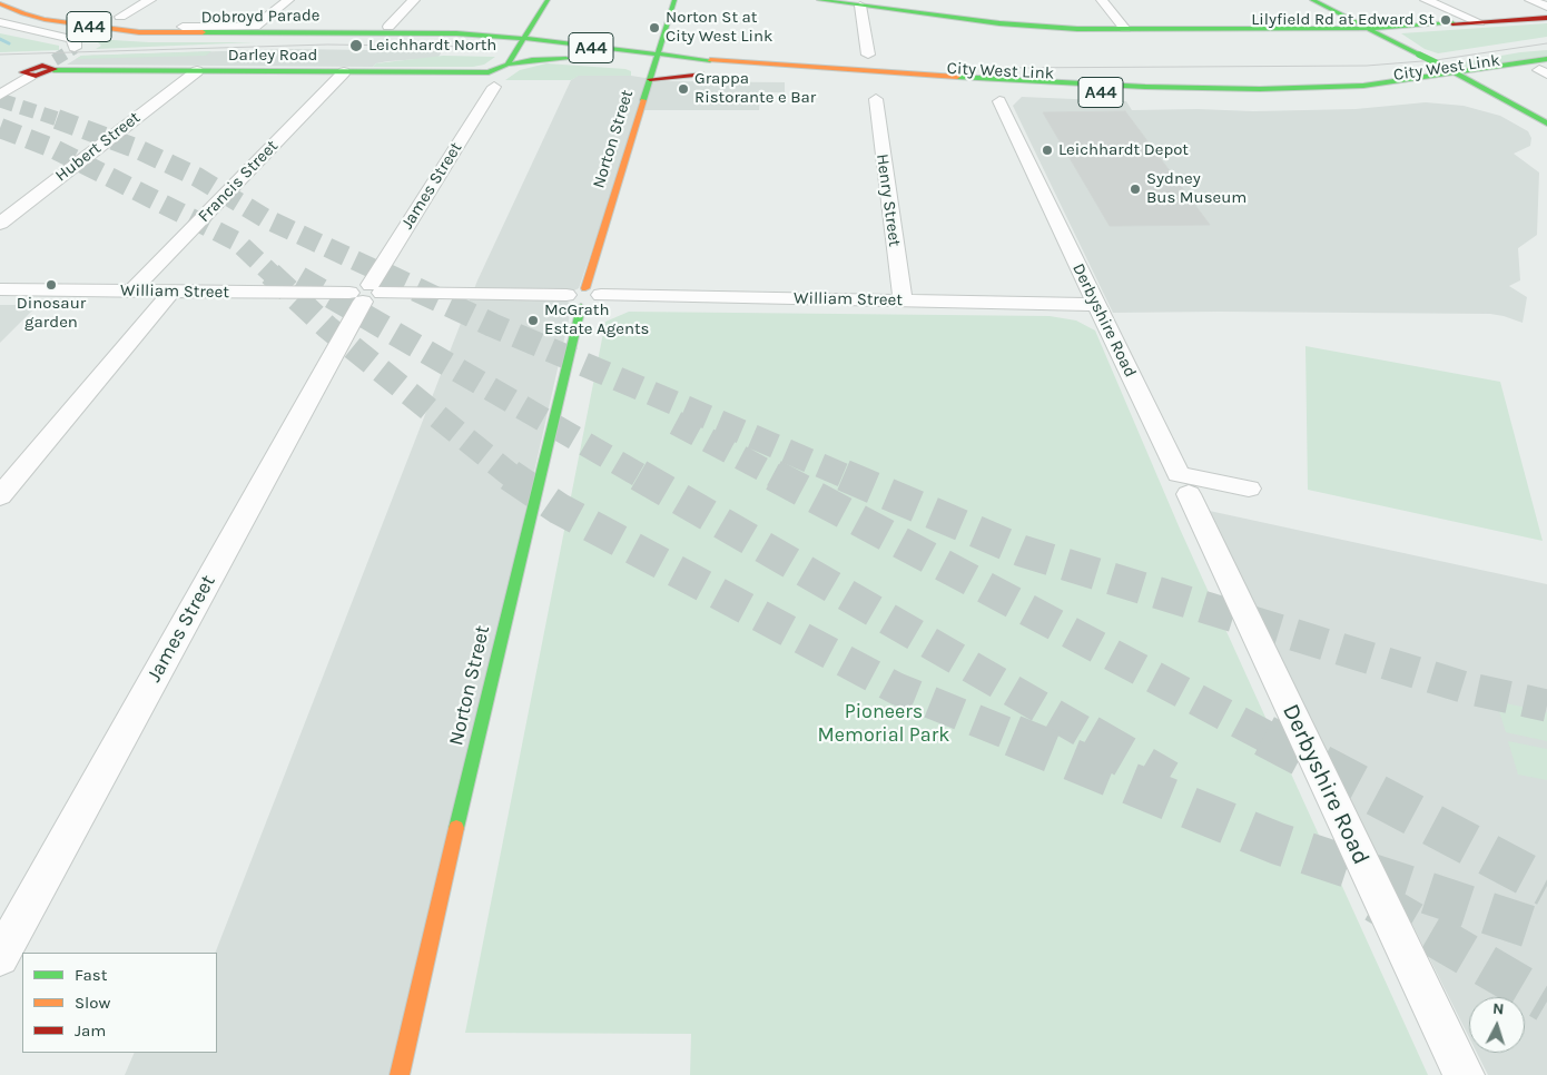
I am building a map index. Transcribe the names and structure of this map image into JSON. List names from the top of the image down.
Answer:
{
  "streets": {
    "main road": [
      "Dobroyd Parade",
      "A44",
      "Darley Road",
      "City West Link",
      "Norton Street"
    ],
    "street": [
      "Hubert Street",
      "Francis Street",
      "James Street",
      "Henry Street",
      "William Street",
      "Derbyshire Road"
    ]
  },
  "crossings": [
    ["Dobroyd Parade", "City West Link"],
    ["Darley Road", "Hubert Street"],
    ["Darley Road", "Francis Street"],
    ["Darley Road", "James Street"],
    ["City West Link", "Norton Street"],
    ["Norton Street", "William Street"],
    ["Francis Street", "William Street"],
    ["James Street", "William Street"],
    ["Henry Street", "William Street"],
    ["William Street", "Derbyshire Road"]
  ],
  "parks": ["Pioneers Memorial Park"],
  "places": [
    "Lilyfield Rd at Edward St",
    "Norton St at City West Link",
    "Leichhardt North",
    "Grappa Ristorante e Bar",
    "Leichhardt Depot",
    "Sydney Bus Museum",
    "Dinosaur garden",
    "McGrath Estate Agents"
  ],
  "legend": ["Fast", "Slow", "Jam"],
  "north": "top"
}
